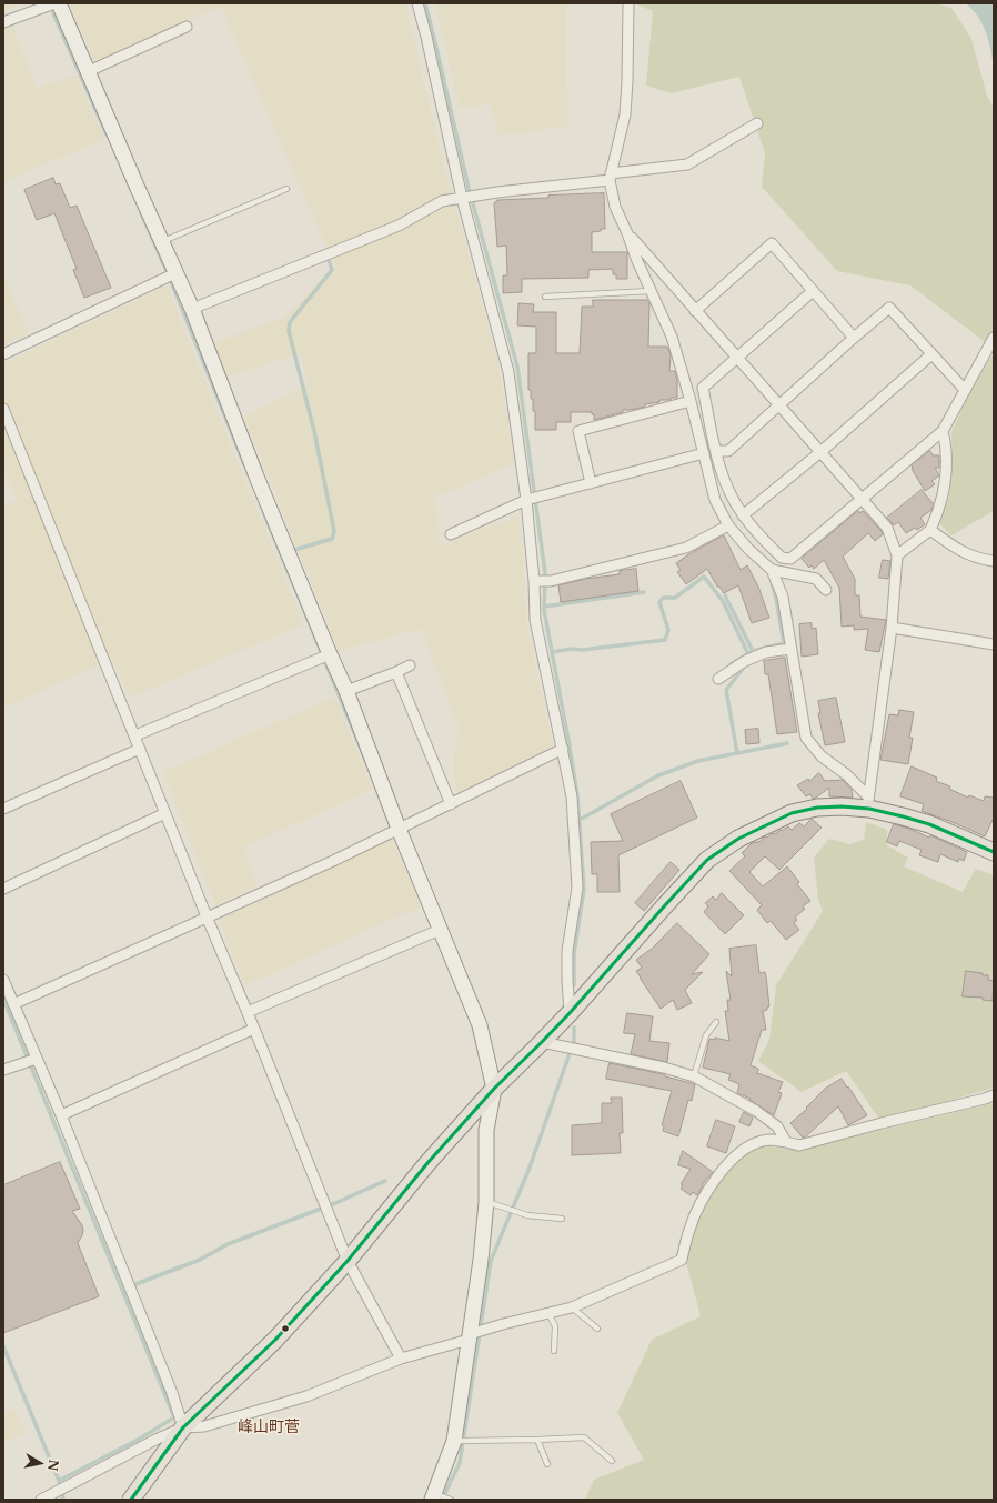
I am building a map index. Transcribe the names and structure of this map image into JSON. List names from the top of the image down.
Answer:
{
  "districts": ["峰山町菅"],
  "north": "right"
}
